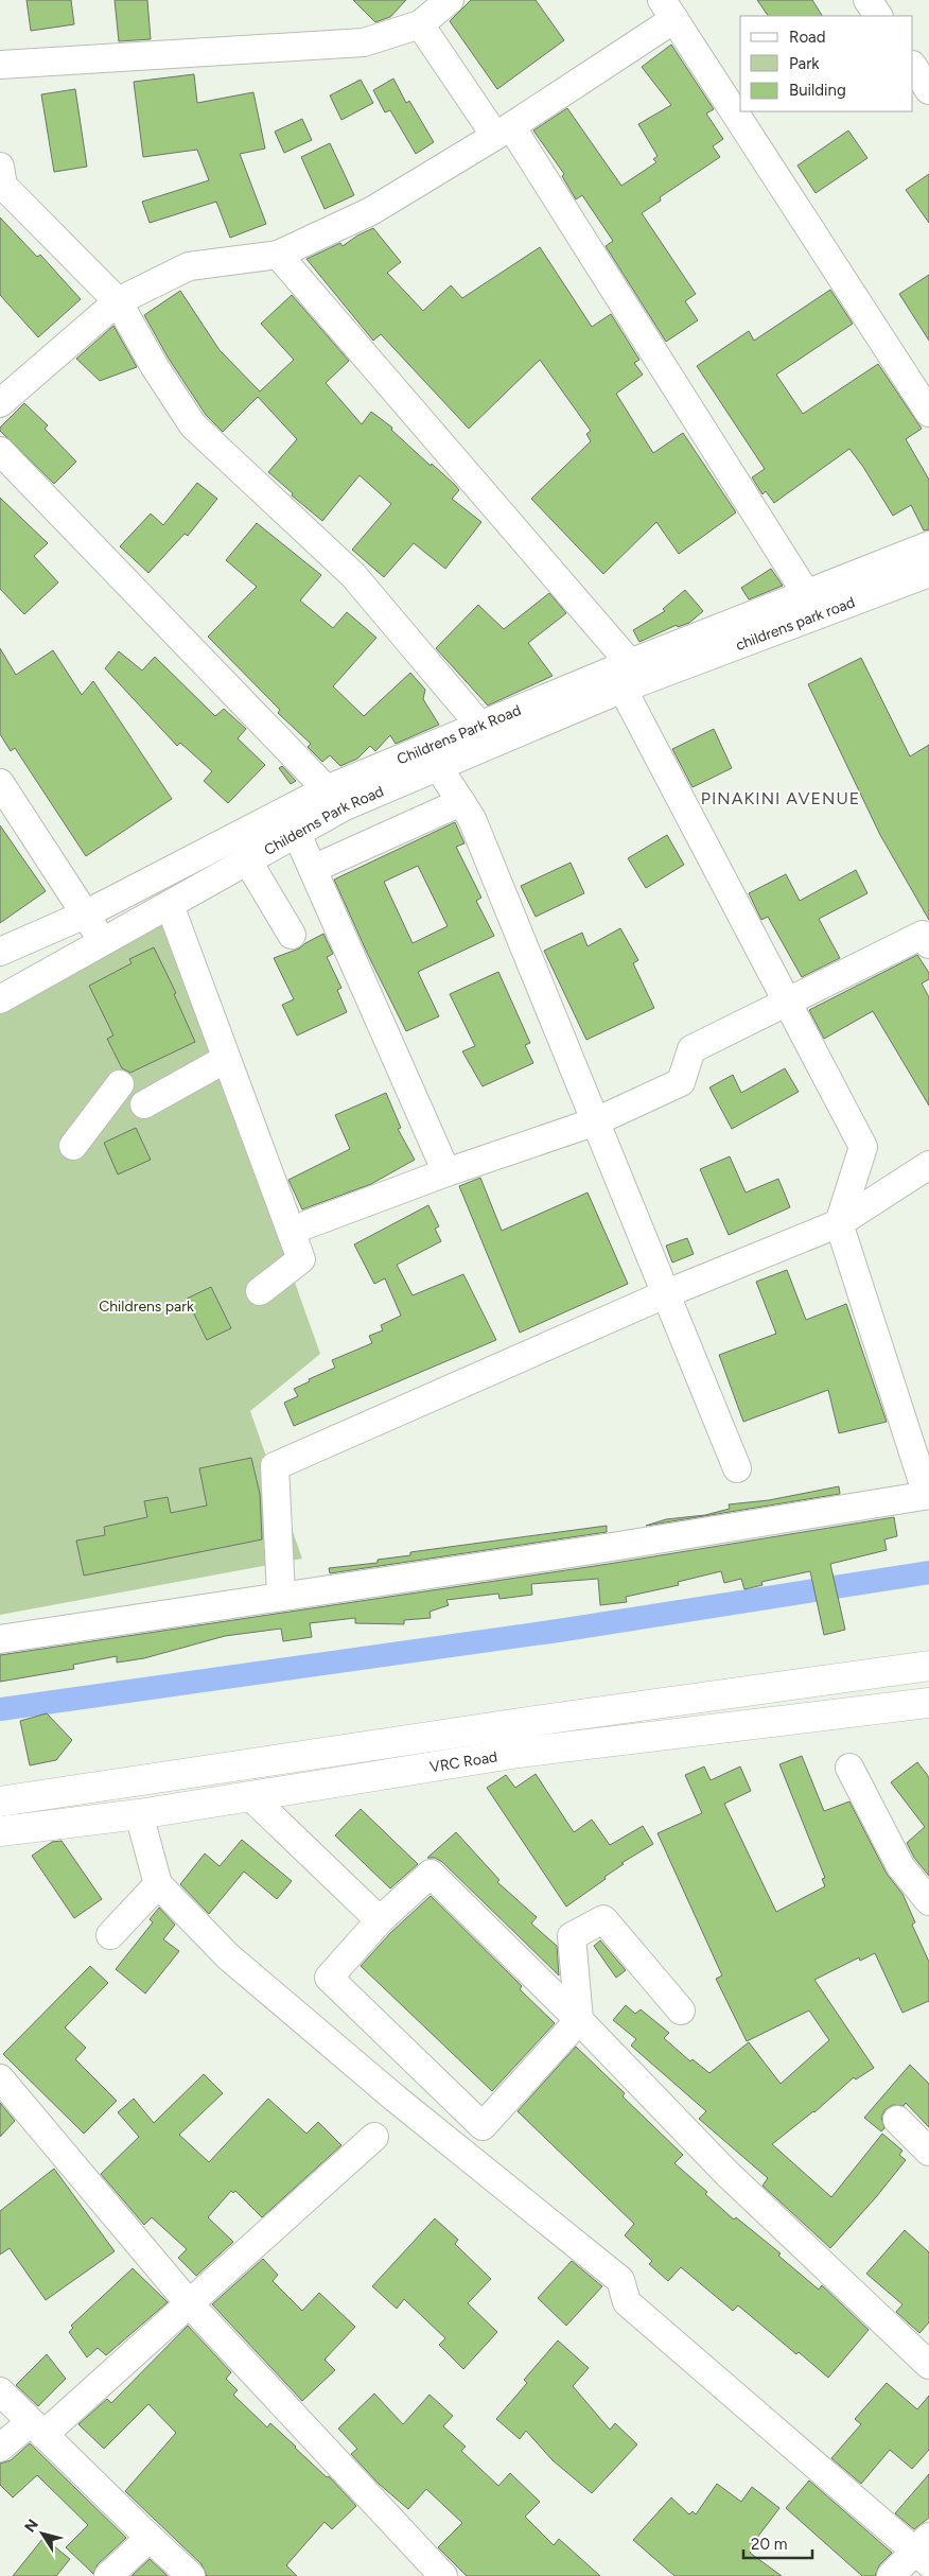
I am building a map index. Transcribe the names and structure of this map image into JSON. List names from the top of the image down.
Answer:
{
  "streets": {
    "main road": ["VRC Road"],
    "street": ["childrens park road", "Childrens Park Road", "Childerns Park Road"]
  },
  "crossings": [
    ["childrens park road", "Childrens Park Road"],
    ["childrens park road", "Childerns Park Road"],
    ["Childrens Park Road", "Childerns Park Road"]
  ],
  "districts": ["PINAKINI AVENUE"],
  "parks": ["Childrens park"],
  "legend": ["Road", "Park", "Building"],
  "scale_bar": "20 m",
  "north": "top left"
}
